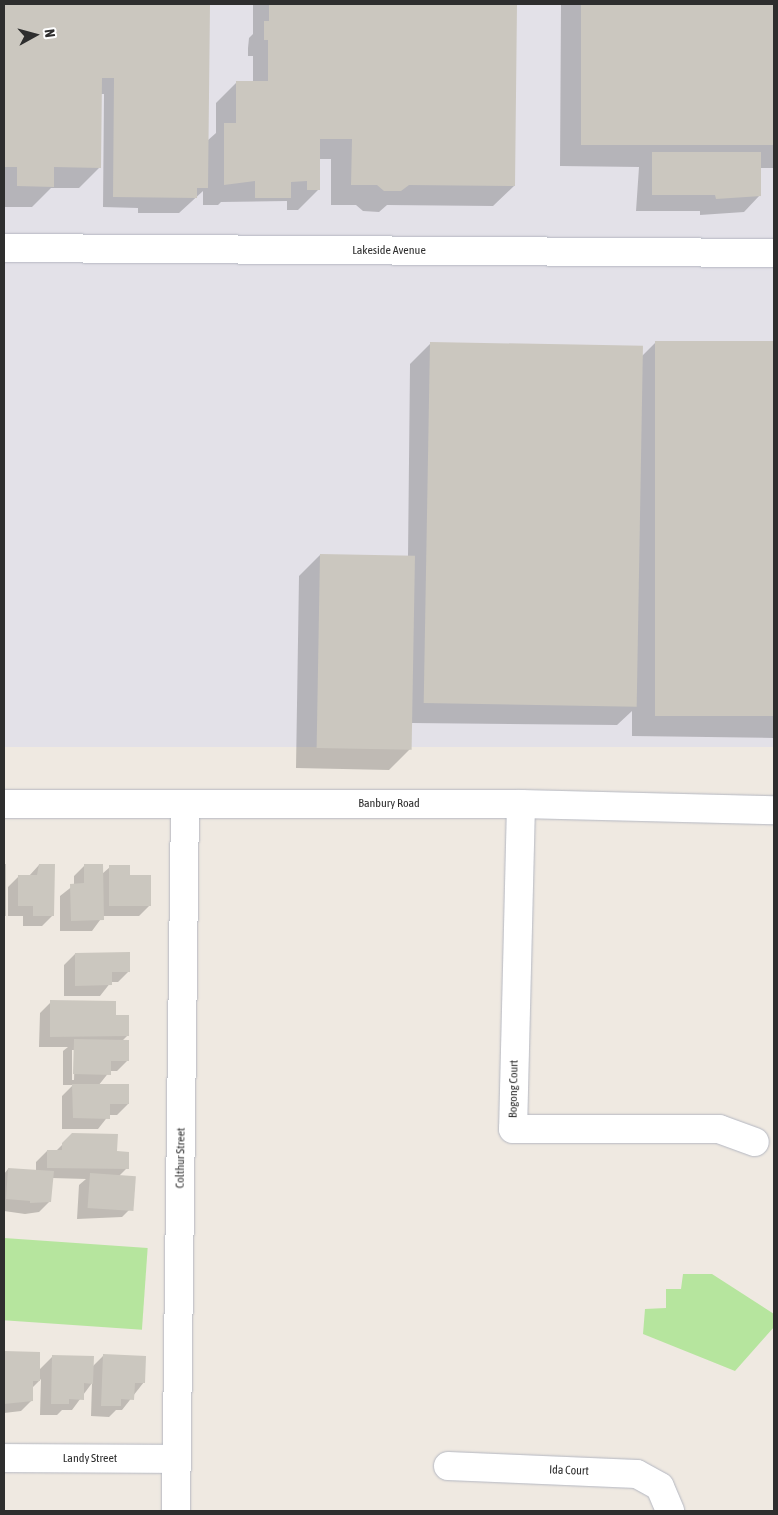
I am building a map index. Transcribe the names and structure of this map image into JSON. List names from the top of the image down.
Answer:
{
  "streets": {
    "street": [
      "Lakeside Avenue",
      "Banbury Road",
      "Bogong Court",
      "Colthur Street",
      "Landy Street",
      "Ida Court"
    ]
  },
  "crossings": [
    ["Banbury Road", "Bogong Court"],
    ["Banbury Road", "Colthur Street"],
    ["Colthur Street", "Landy Street"]
  ],
  "north": "right"
}
